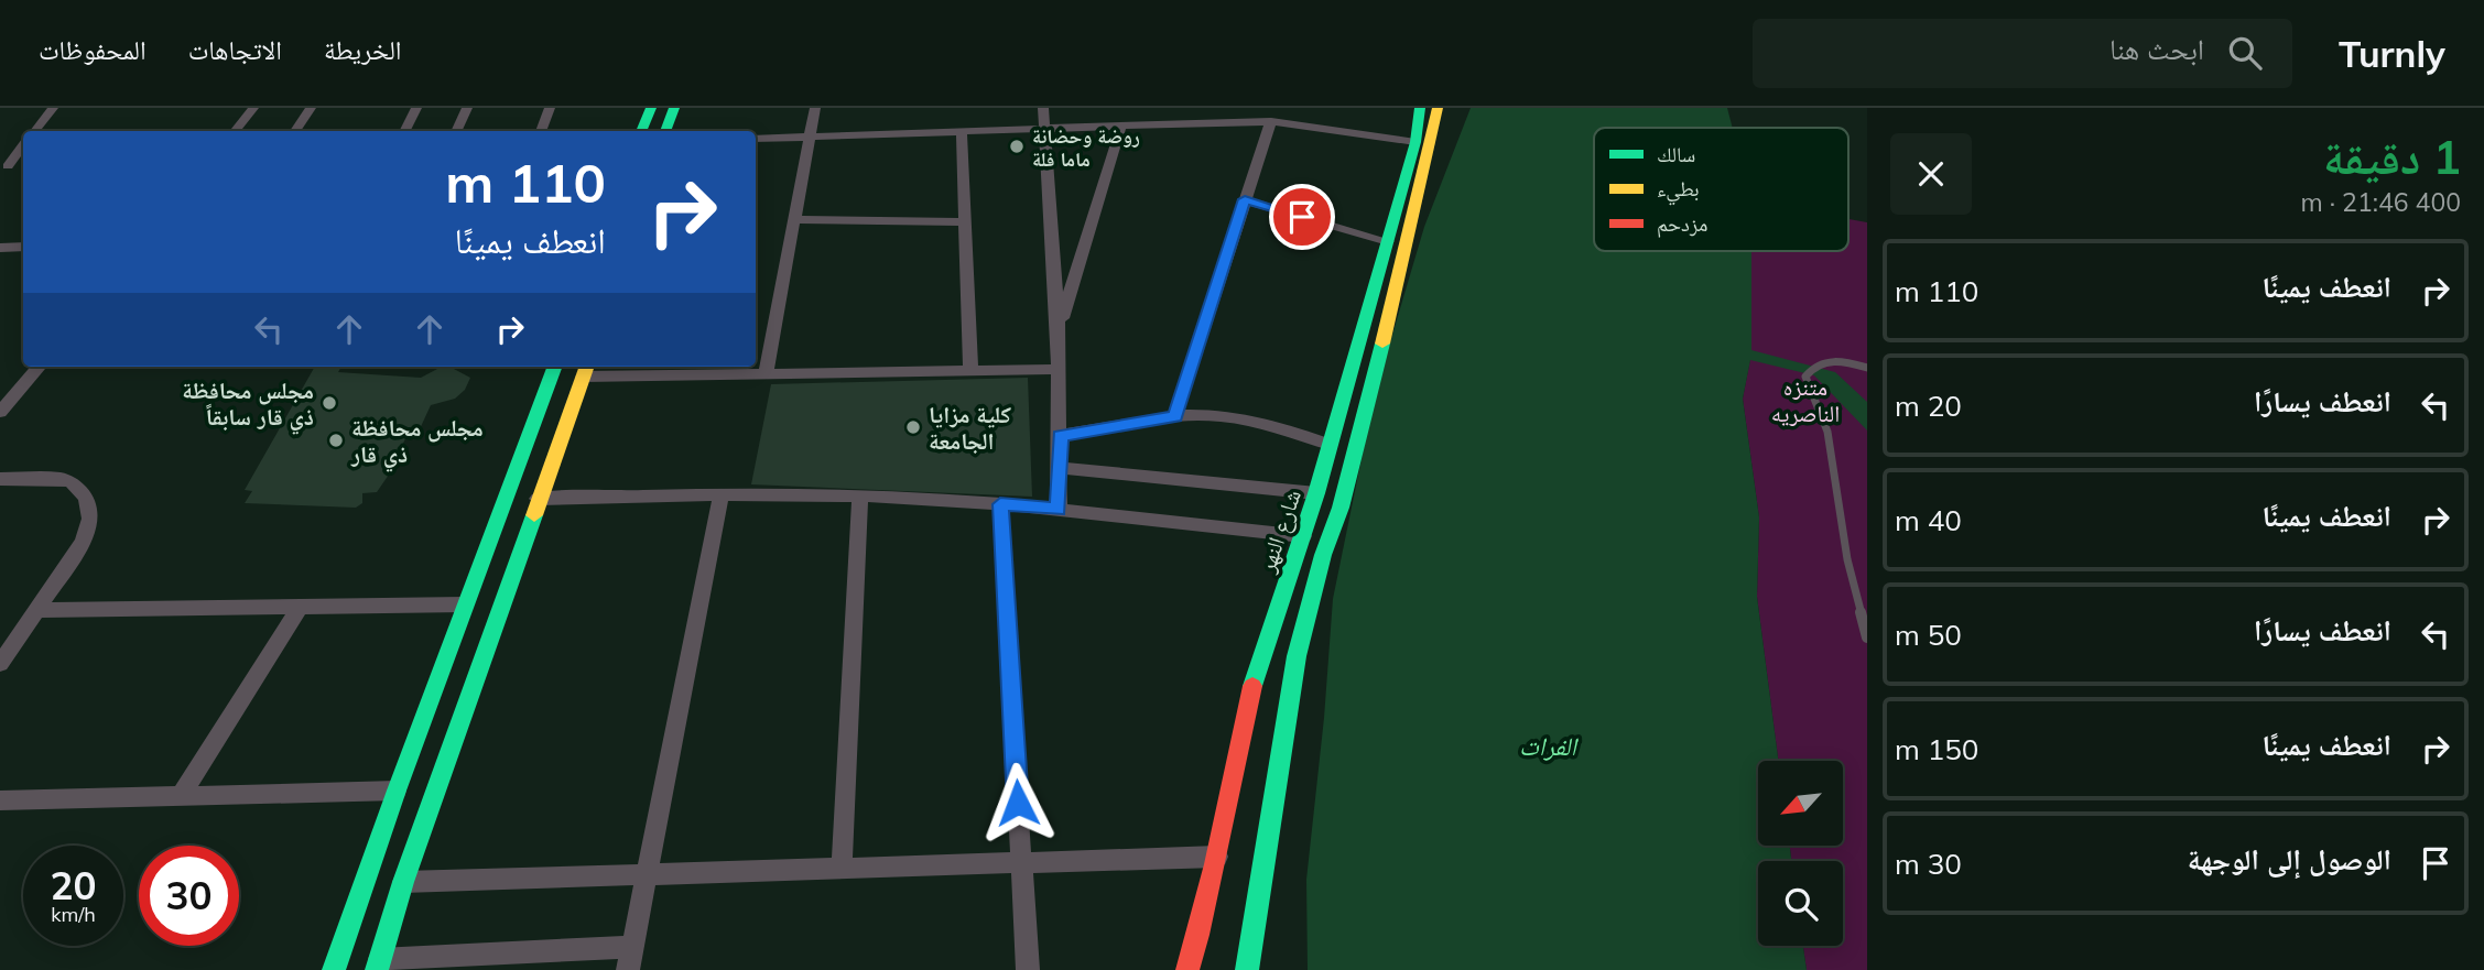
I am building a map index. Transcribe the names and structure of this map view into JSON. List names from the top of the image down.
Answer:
{
  "streets": {
    "main road": ["شارع النهر"]
  },
  "water": ["الفرات"],
  "parks": ["متنزه الناصريه"],
  "places": [
    "روضة وحضانة ماما فلة",
    "مجلس محافظة ذي قار سابقاً",
    "كلية مزايا الجامعة",
    "مجلس محافظة ذي قار"
  ],
  "legend": ["سالك", "بطيء", "مزدحم"],
  "north": "bottom left",
  "page": {
    "header": "Turnly",
    "search": "ابحث هنا",
    "nav": ["الخريطة", "الاتجاهات", "المحفوظات"],
    "heading": ["1 دقيقة", "400 m · 21:46"],
    "turn": ["110 m", "انعطف يمينًا"],
    "list": [
      {
        "name": "انعطف يمينًا",
        "value": "110 m"
      },
      {
        "name": "انعطف يسارًا",
        "value": "20 m"
      },
      {
        "name": "انعطف يمينًا",
        "value": "40 m"
      },
      {
        "name": "انعطف يسارًا",
        "value": "50 m"
      },
      {
        "name": "انعطف يمينًا",
        "value": "150 m"
      },
      {
        "name": "الوصول إلى الوجهة",
        "value": "30 m"
      }
    ],
    "speed": "20 km/h",
    "limit": "30"
  }
}
